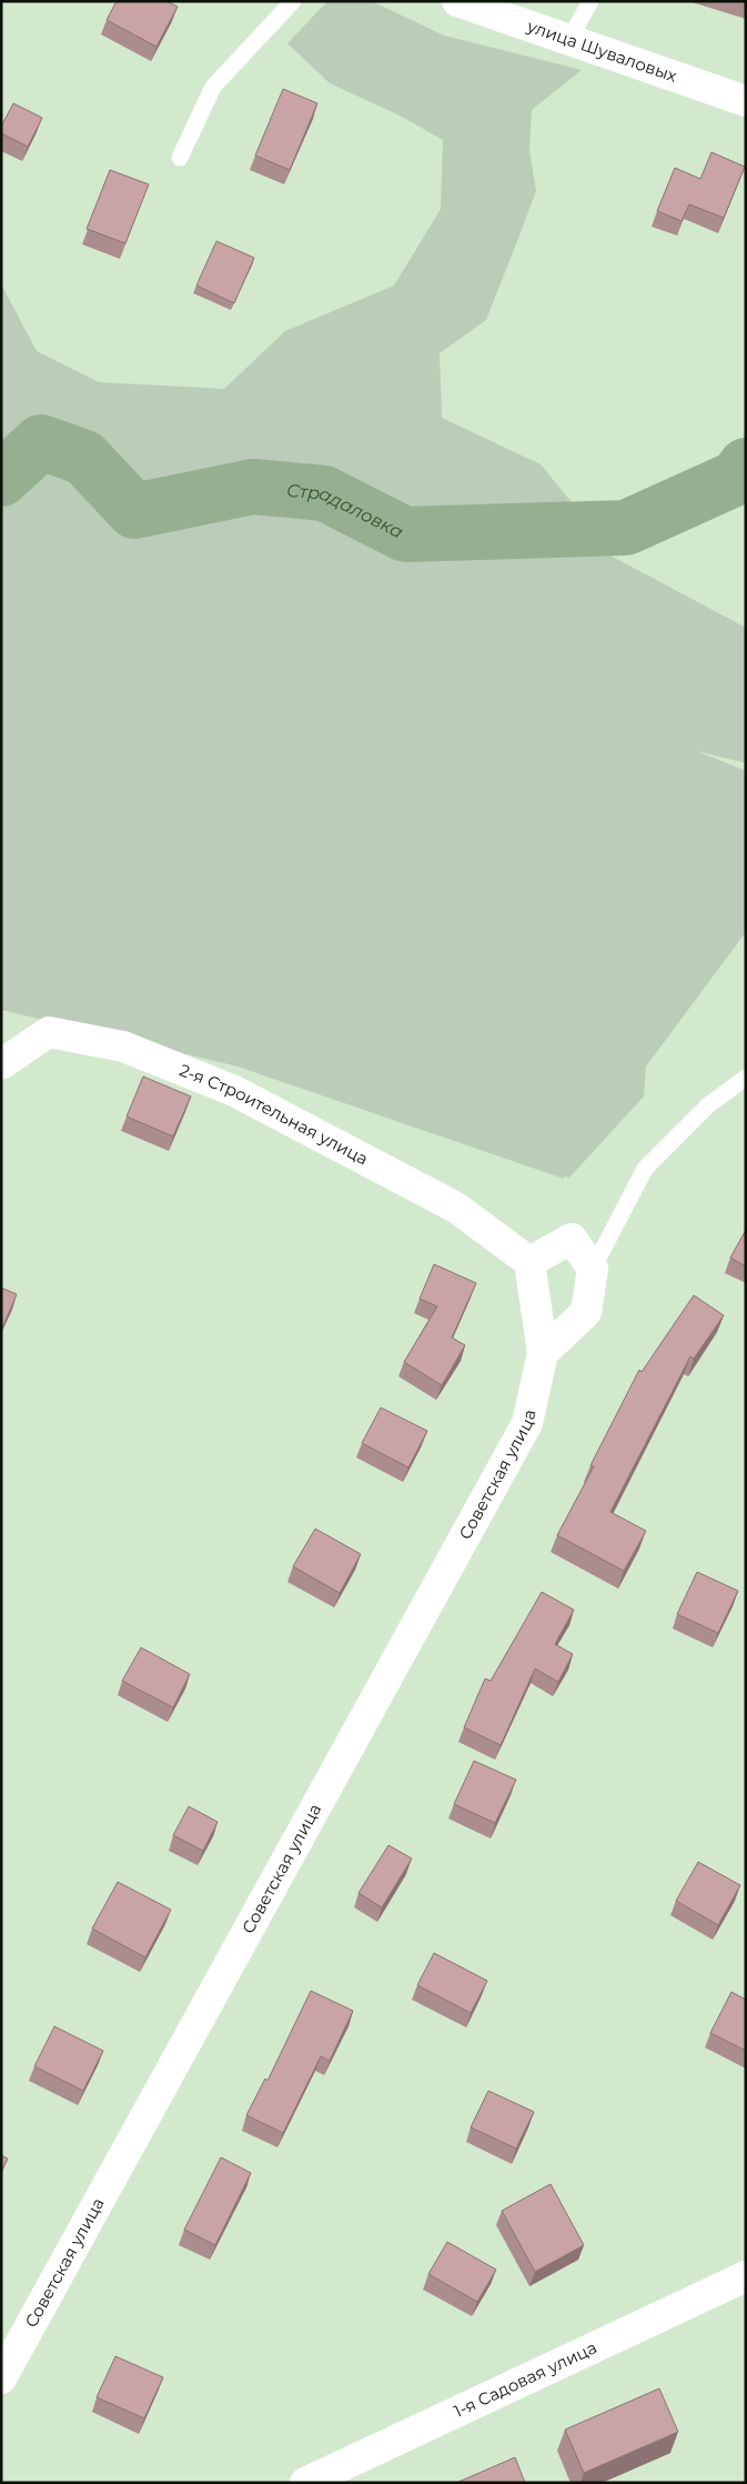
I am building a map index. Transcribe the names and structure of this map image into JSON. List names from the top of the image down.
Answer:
{
  "streets": {
    "street": [
      "улица Шуваловых",
      "2-я Строительная улица",
      "Советская улица",
      "1-я Садовая улица"
    ]
  },
  "crossings": [
    ["2-я Строительная улица", "Советская улица"]
  ],
  "water": ["Страдаловка"]
}
